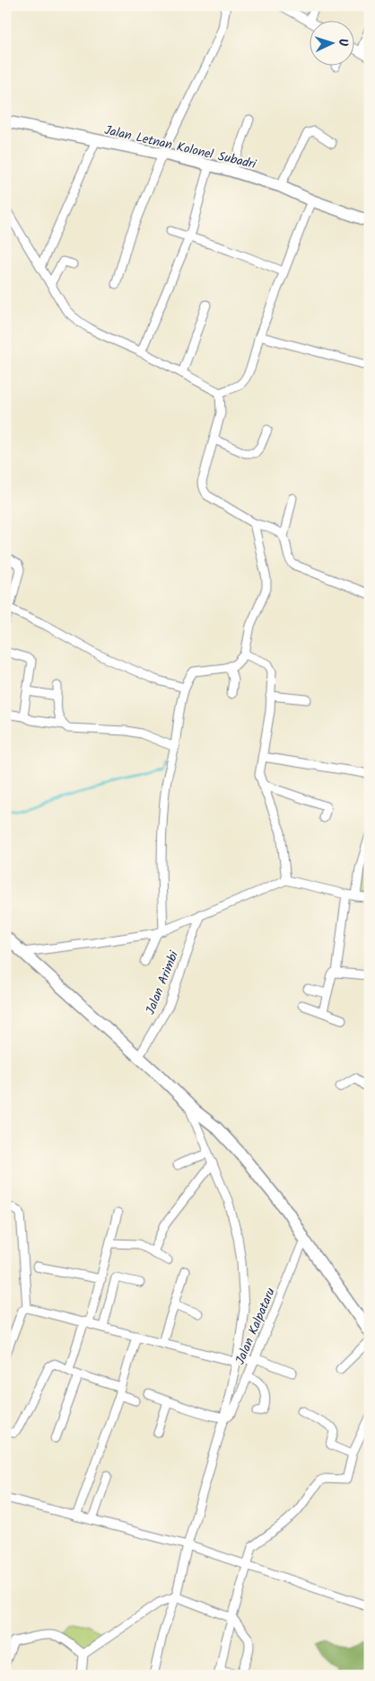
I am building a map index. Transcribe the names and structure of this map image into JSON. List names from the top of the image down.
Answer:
{
  "streets": {
    "main road": ["Jalan Letnan Kolonel Subadri"],
    "street": ["Jalan Arimbi", "Jalan Kalpataru"]
  },
  "north": "right"
}
